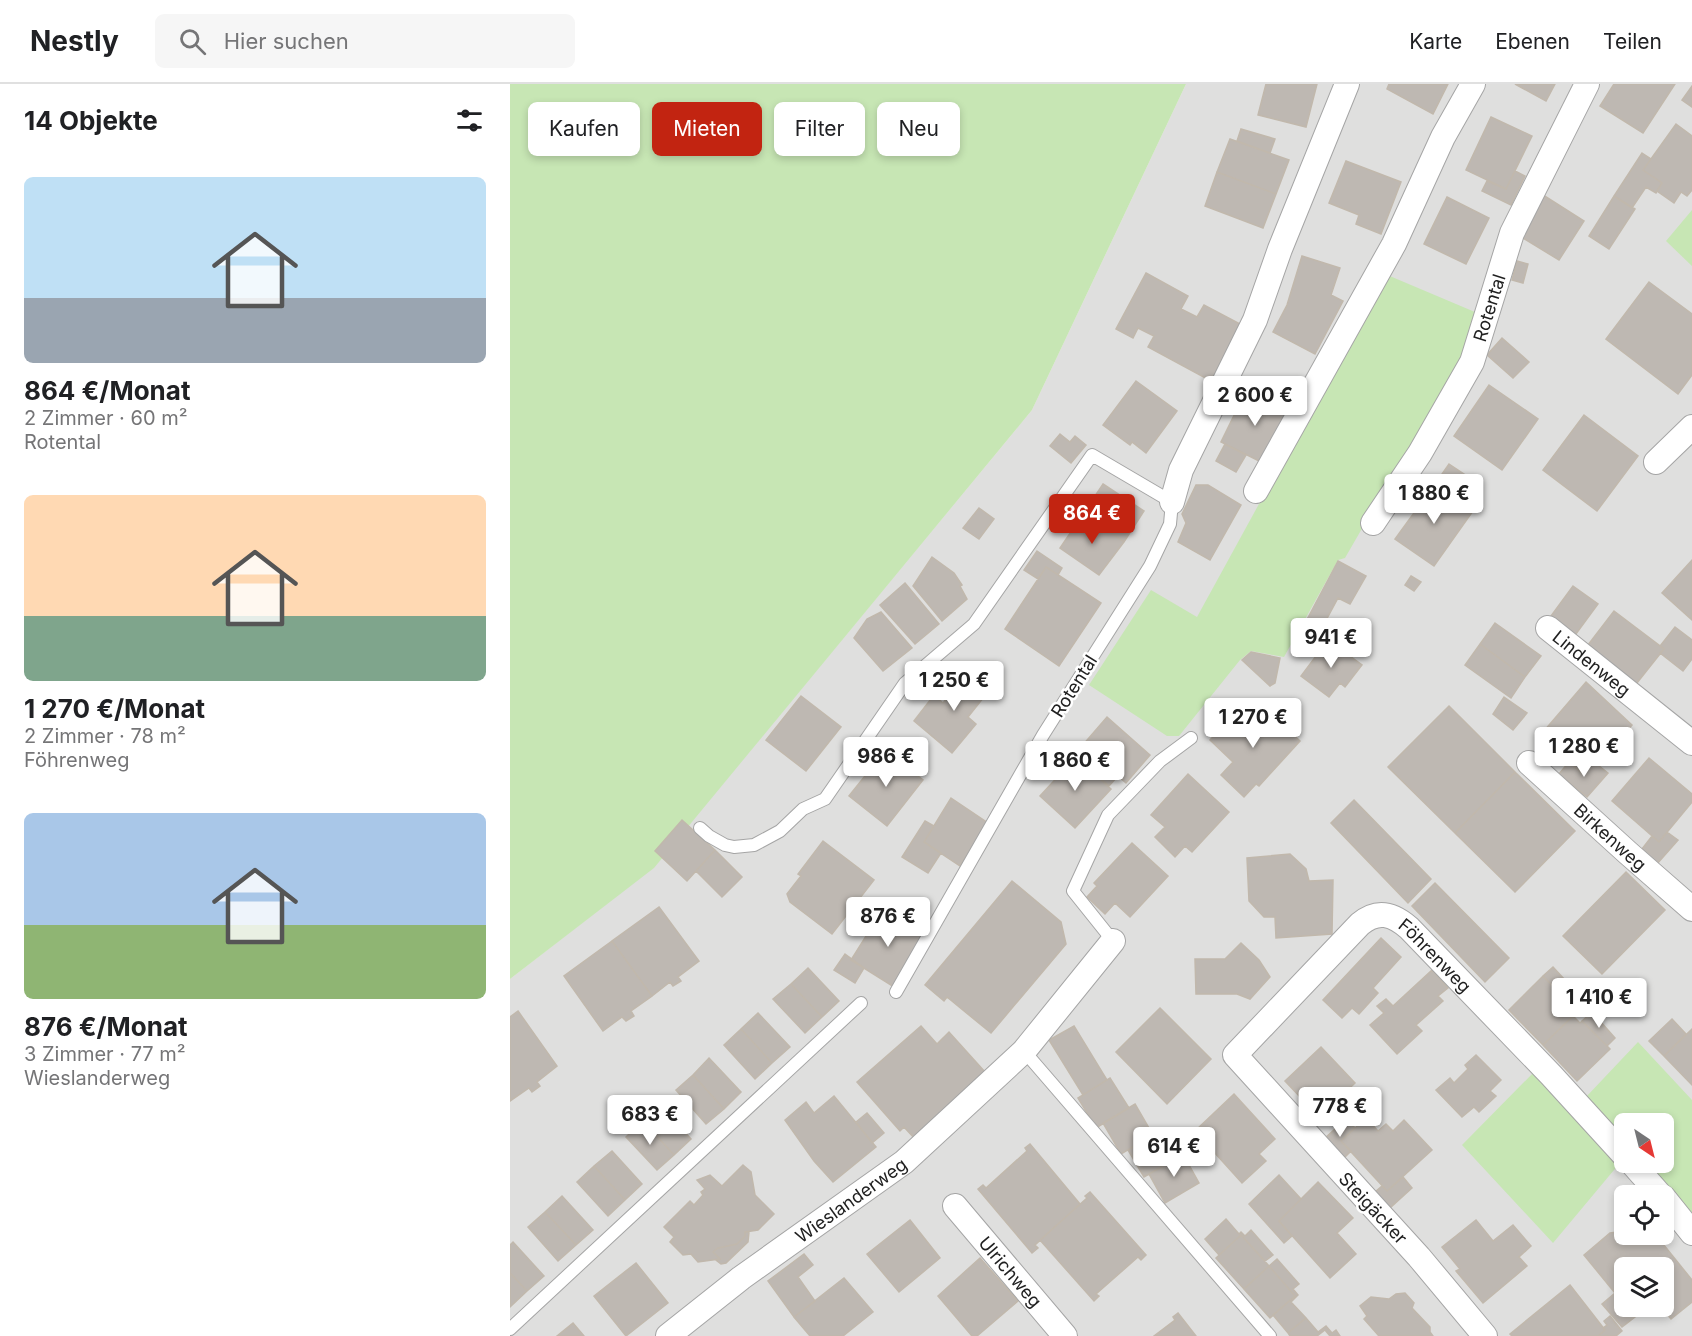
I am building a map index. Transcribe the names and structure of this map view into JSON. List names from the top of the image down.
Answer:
{
  "streets": {
    "street": [
      "Rotental",
      "Lindenweg",
      "Birkenweg",
      "Föhrenweg",
      "Wieslanderweg",
      "Steigäcker",
      "Ulrichweg"
    ]
  },
  "crossings": [
    ["Föhrenweg", "Steigäcker"]
  ],
  "north": "bottom right",
  "page": {
    "header": "Nestly",
    "search": "Hier suchen",
    "nav": ["Karte", "Ebenen", "Teilen"],
    "heading": "14 Objekte",
    "chip": [
      "Kaufen",
      "Mieten",
      "Filter",
      "Neu"
    ],
    "list": [
      {
        "name": "864 €/Monat",
        "note": "2 Zimmer · 60 m² · Rotental"
      },
      {
        "name": "1 270 €/Monat",
        "note": "2 Zimmer · 78 m² · Föhrenweg"
      },
      {
        "name": "876 €/Monat",
        "note": "3 Zimmer · 77 m² · Wieslanderweg"
      }
    ],
    "price": [
      "2 600 €",
      "1 880 €",
      "864 €",
      "941 €",
      "1 250 €",
      "1 270 €",
      "1 280 €",
      "986 €",
      "1 860 €",
      "876 €",
      "1 410 €",
      "778 €",
      "683 €",
      "614 €"
    ]
  }
}
